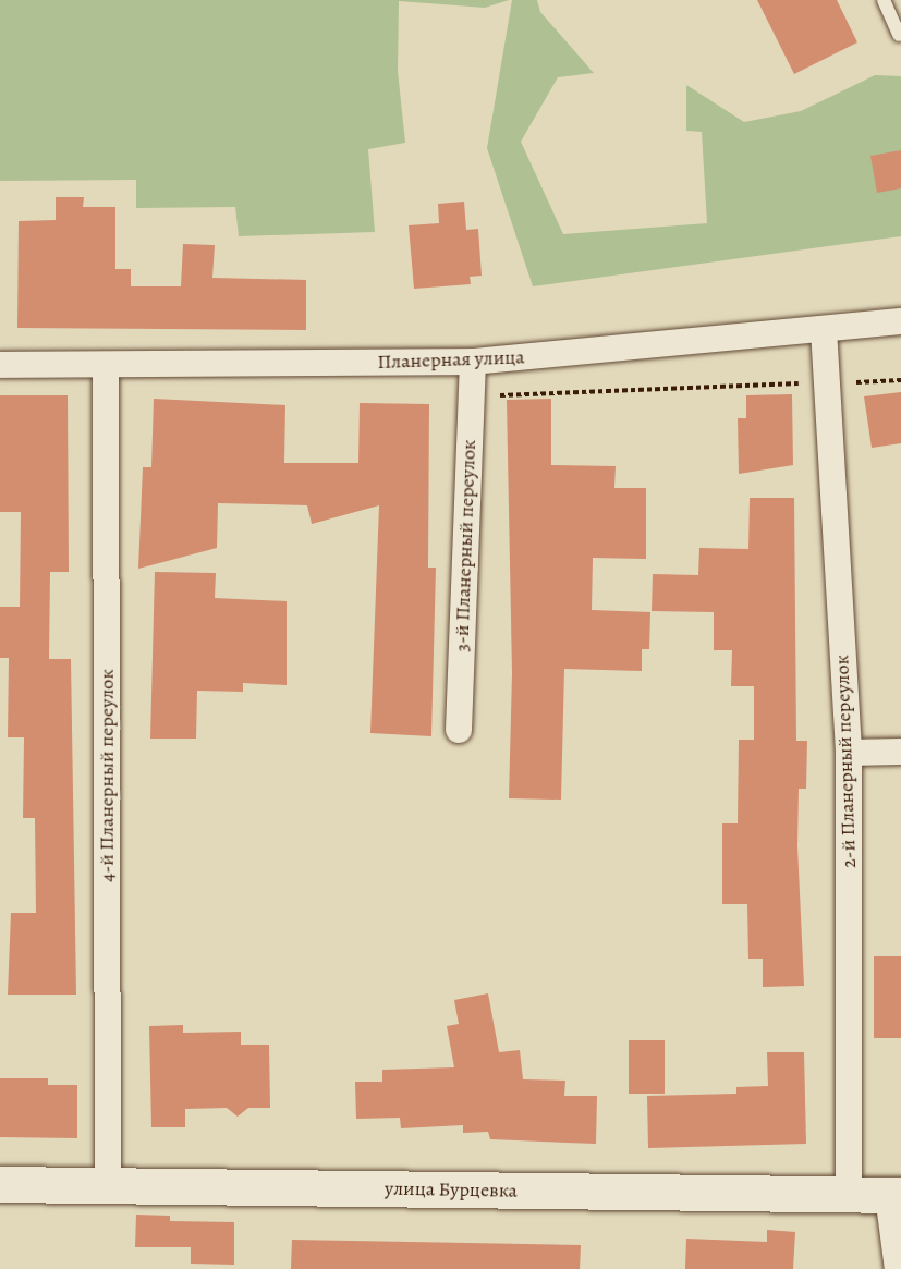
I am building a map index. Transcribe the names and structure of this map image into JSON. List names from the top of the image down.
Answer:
{
  "streets": {
    "street": [
      "Планерная улица",
      "3-й Планерный переулок",
      "2-й Планерный переулок",
      "4-й Планерный переулок",
      "улица Бурцевка"
    ]
  },
  "crossings": [
    ["Планерная улица", "3-й Планерный переулок"],
    ["Планерная улица", "2-й Планерный переулок"],
    ["Планерная улица", "4-й Планерный переулок"],
    ["2-й Планерный переулок", "улица Бурцевка"],
    ["4-й Планерный переулок", "улица Бурцевка"]
  ]
}
